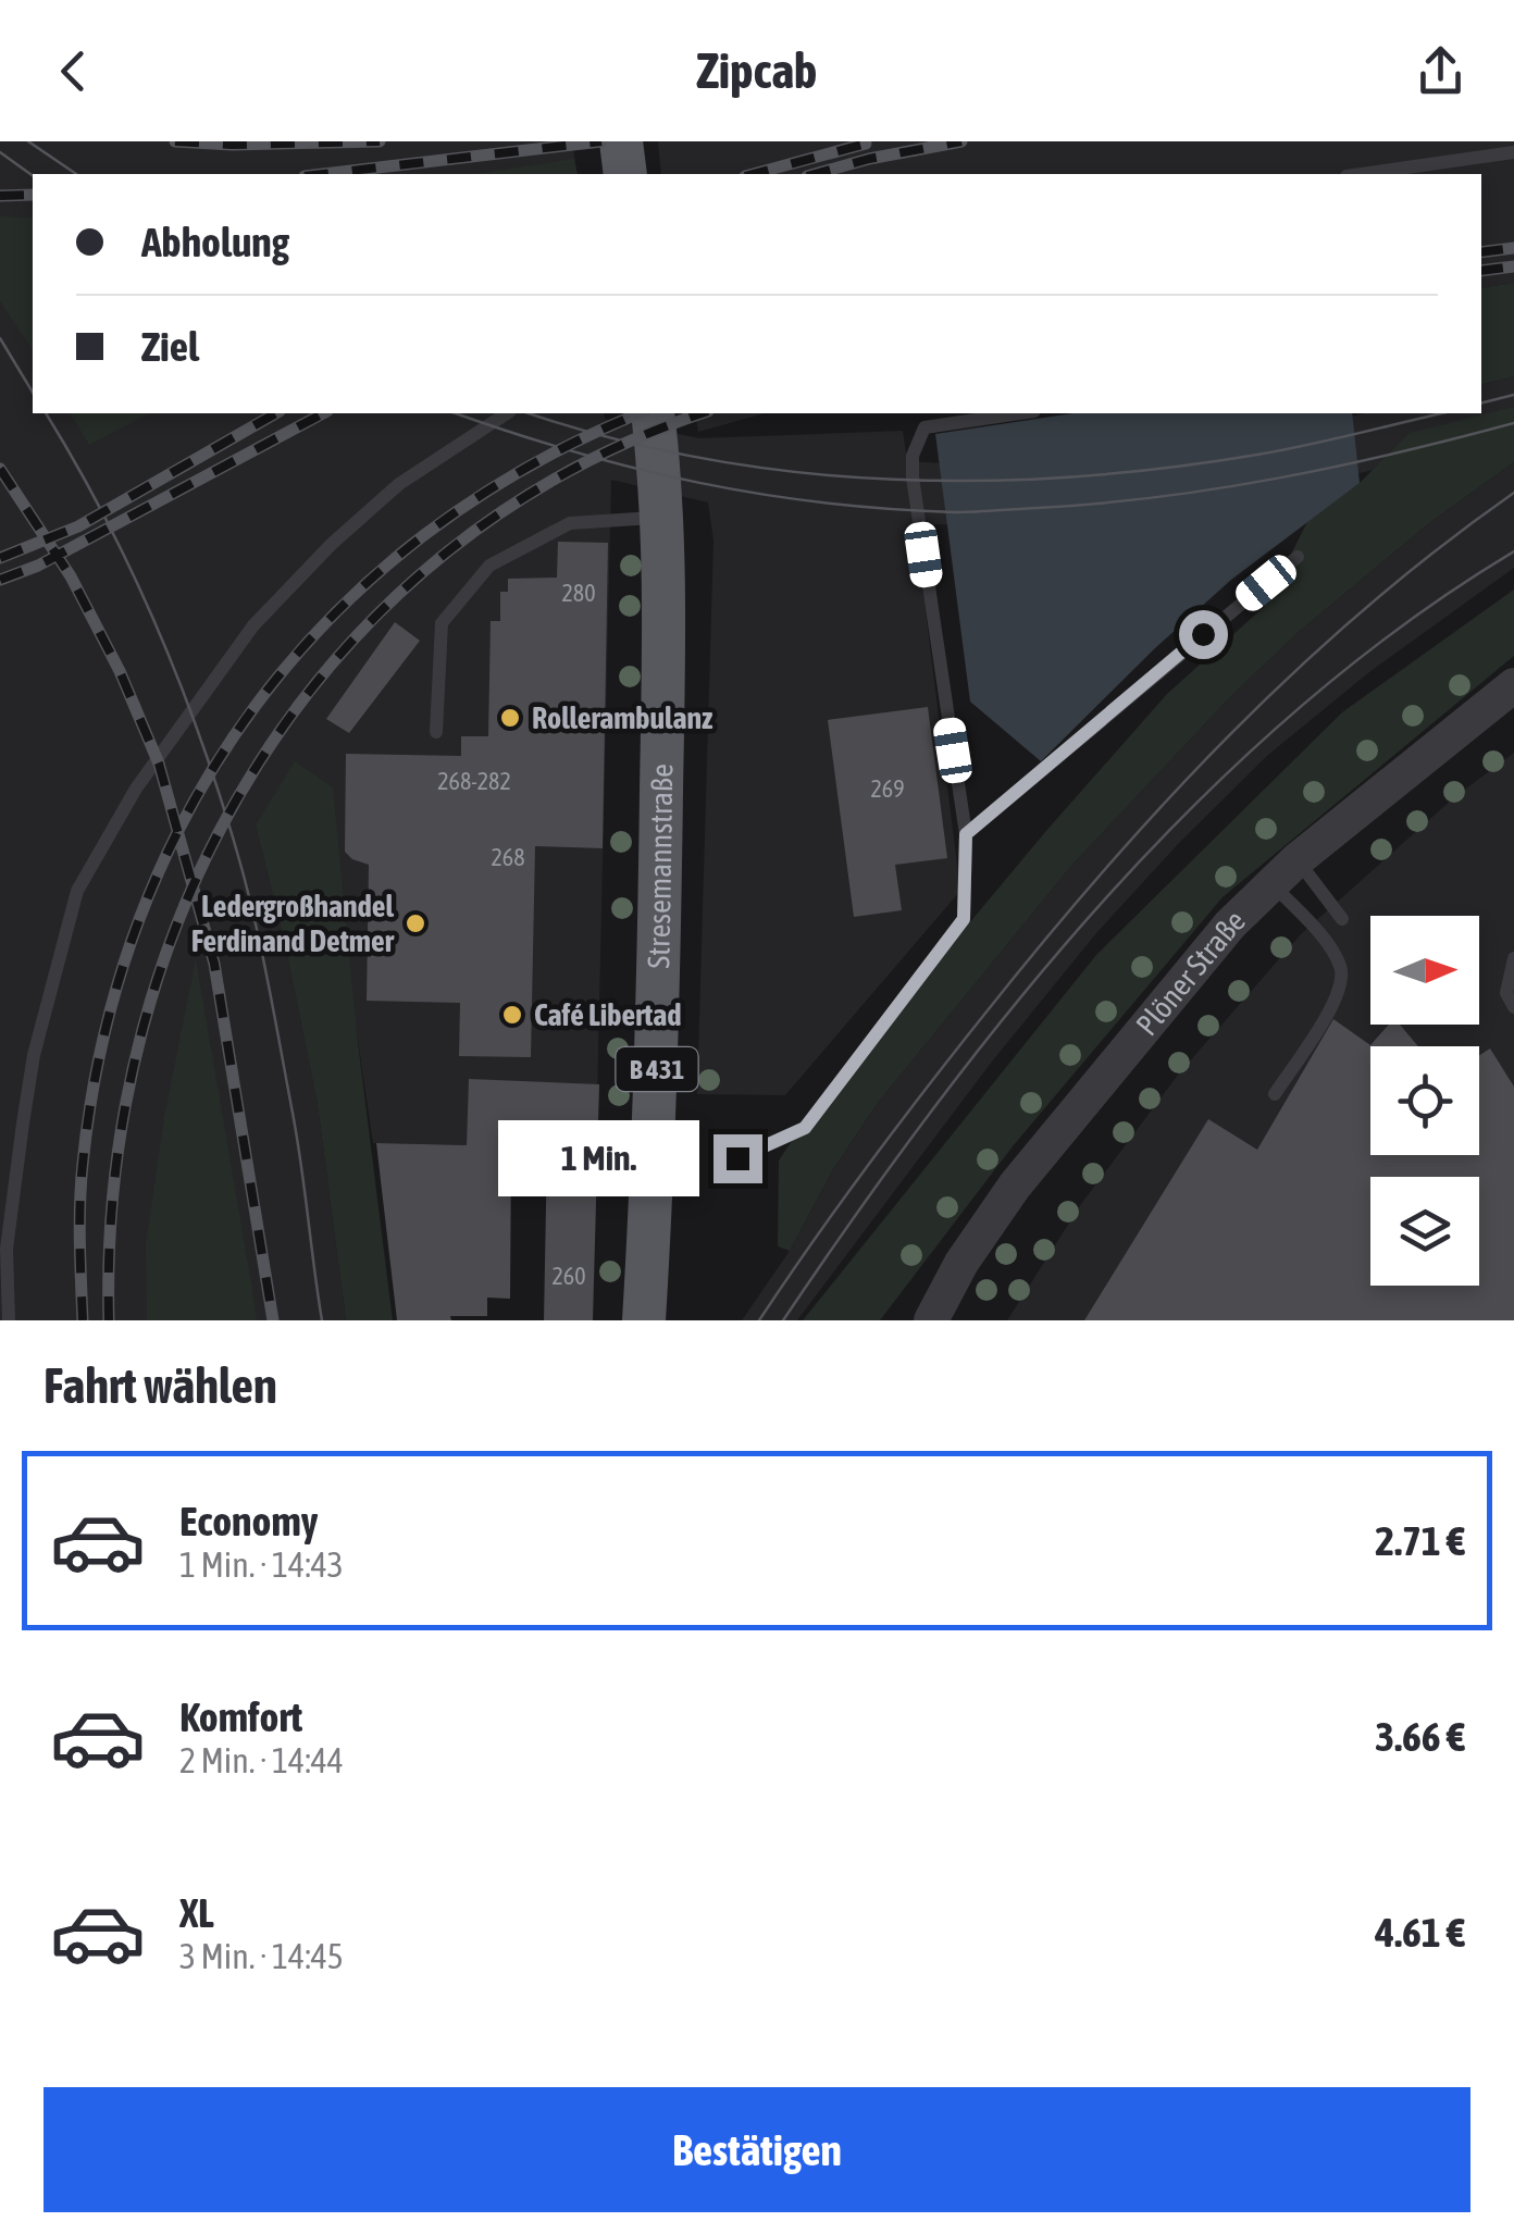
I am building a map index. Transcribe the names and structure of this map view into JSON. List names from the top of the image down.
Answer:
{
  "streets": {
    "main road": ["Stresemannstraße", "B 431"],
    "street": ["Plöner Straße"]
  },
  "places": ["Rollerambulanz", "Ledergroßhandel Ferdinand Detmer", "Café Libertad"],
  "house_numbers": [
    "280",
    "268-282",
    "269",
    "268",
    "260"
  ],
  "north": "right",
  "page": {
    "header": "Zipcab",
    "banner": ["Abholung", "Ziel"],
    "bubble": "1 Min.",
    "heading": "Fahrt wählen",
    "list": [
      {
        "name": "Economy",
        "note": "1 Min. · 14:43",
        "value": "2.71 €"
      },
      {
        "name": "Komfort",
        "note": "2 Min. · 14:44",
        "value": "3.66 €"
      },
      {
        "name": "XL",
        "note": "3 Min. · 14:45",
        "value": "4.61 €"
      }
    ],
    "buttons": "Bestätigen"
  }
}
